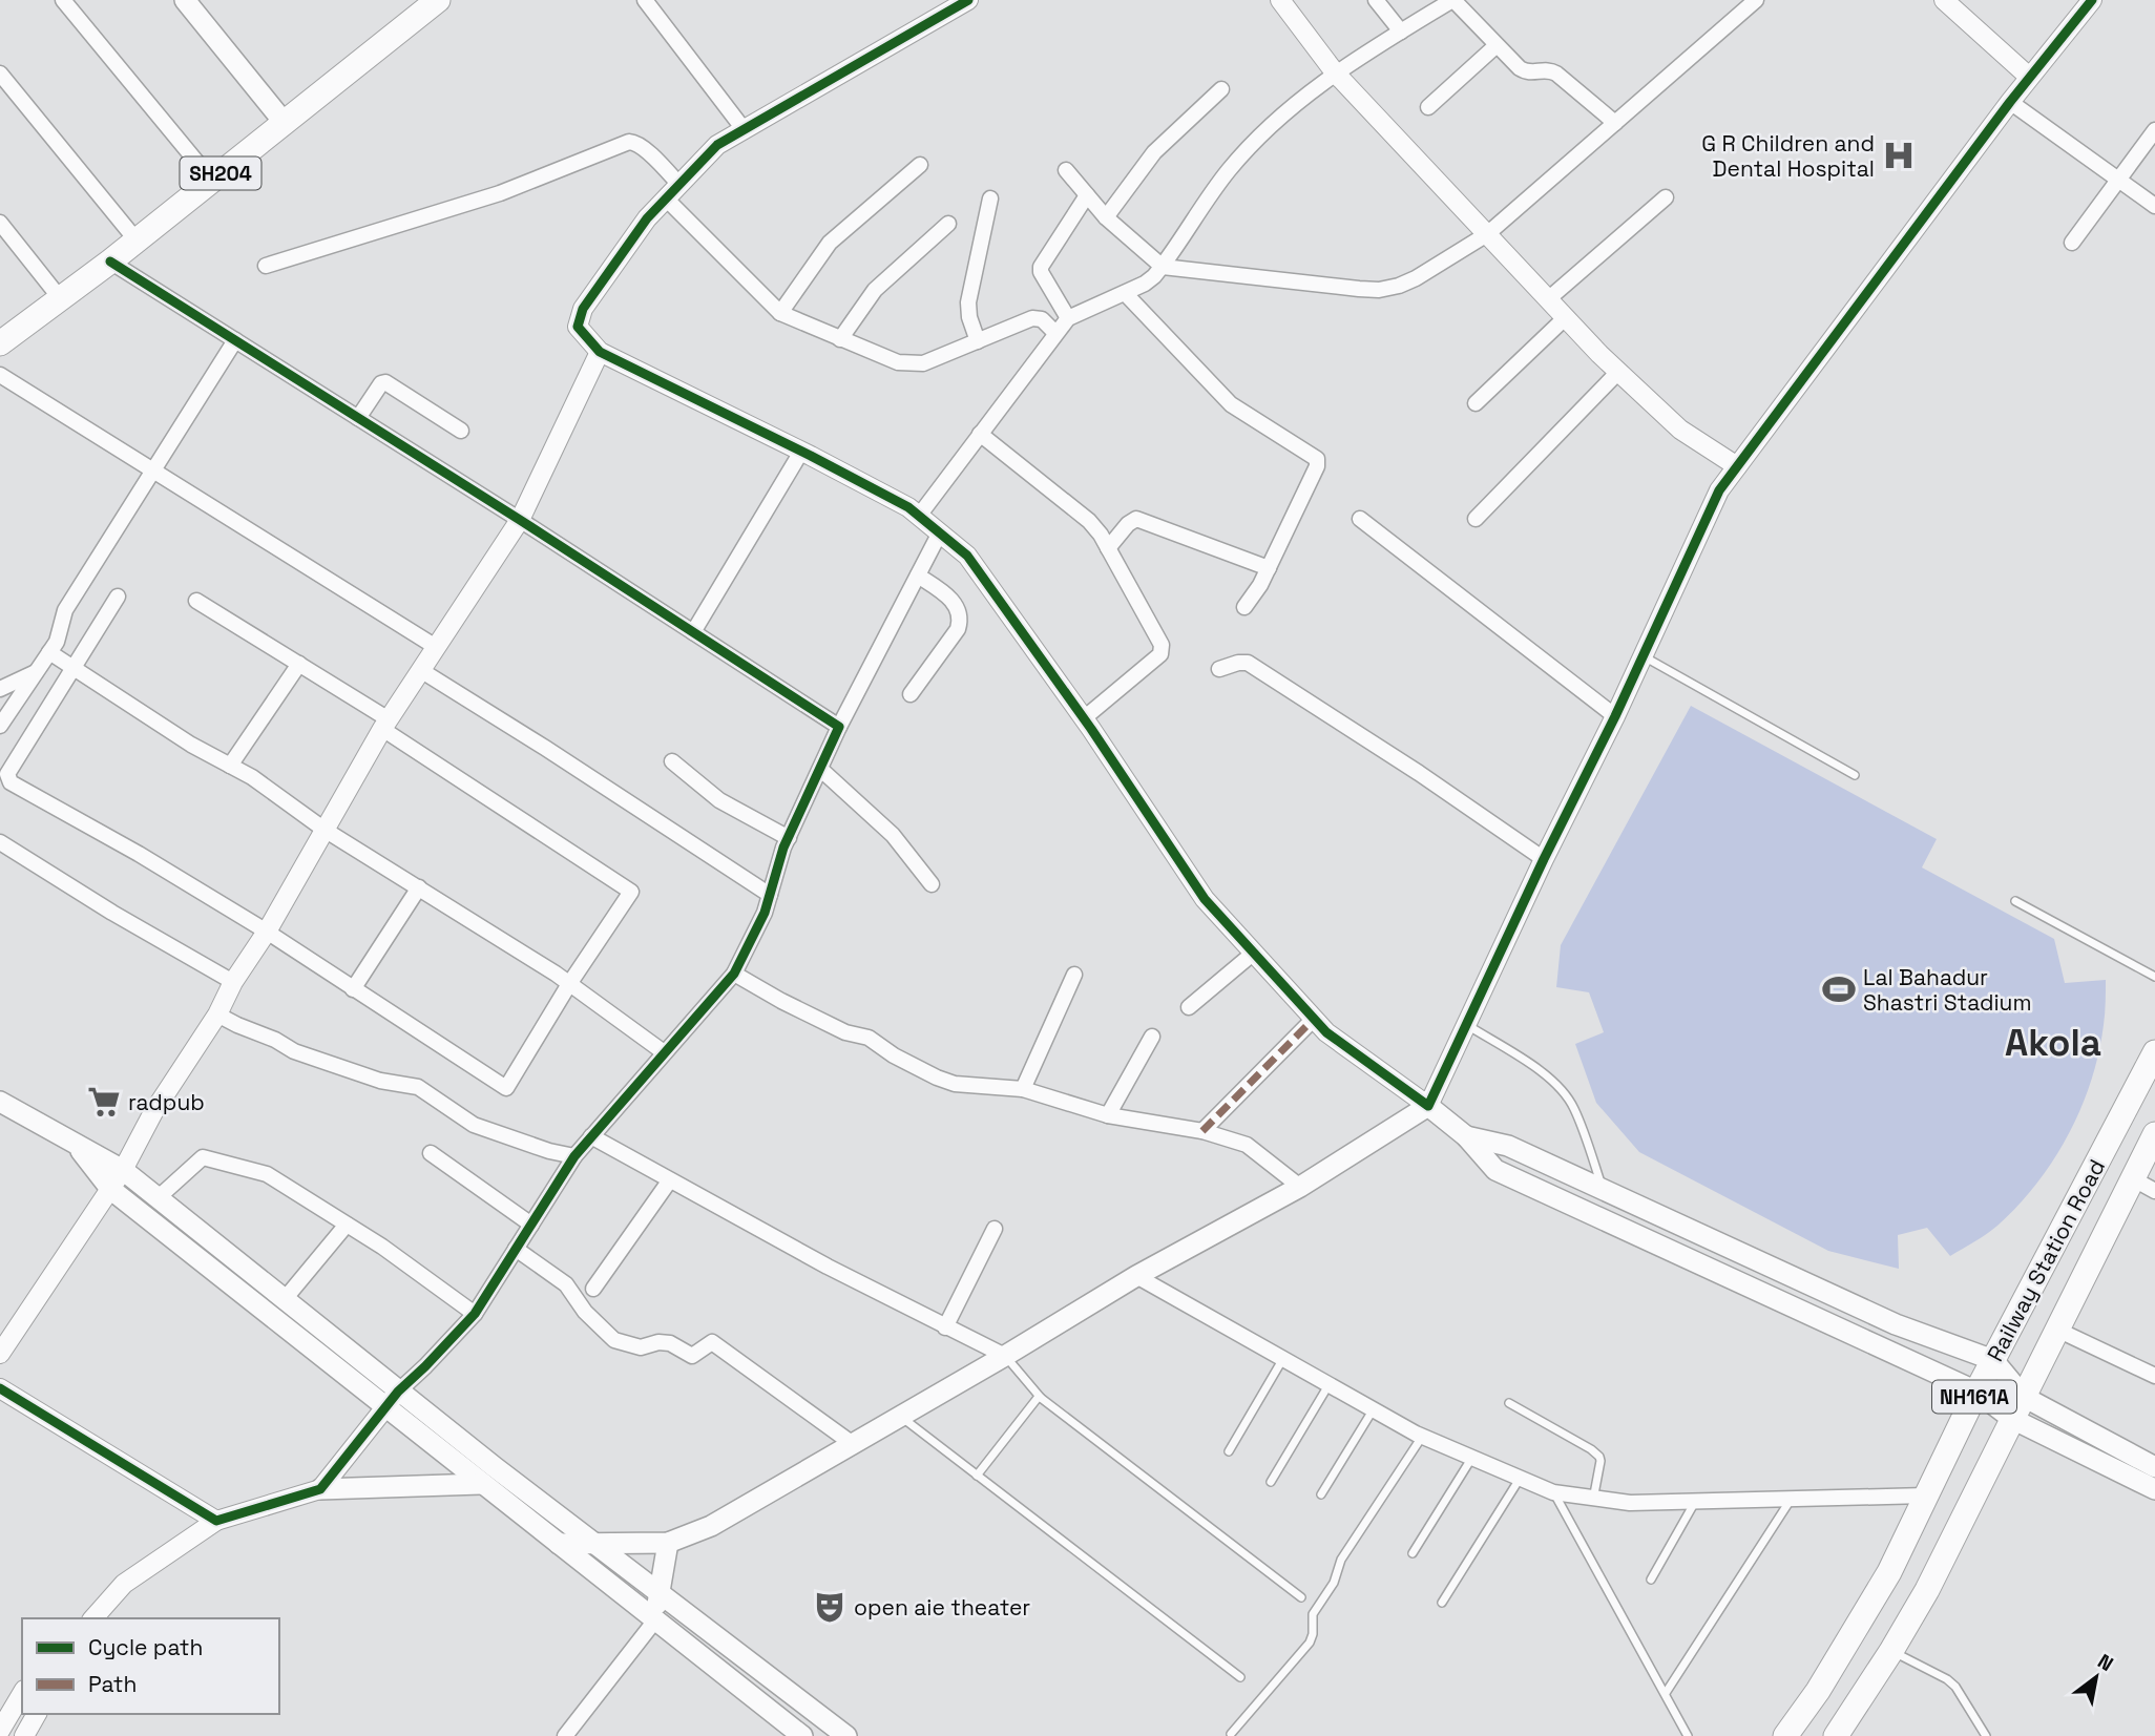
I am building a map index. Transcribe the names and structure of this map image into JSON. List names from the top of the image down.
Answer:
{
  "streets": {
    "main road": ["SH204", "Railway Station Road", "NH161A"]
  },
  "districts": ["Akola"],
  "places": {
    "hospital": ["G R Children and Dental Hospital"],
    "sports": ["Lal Bahadur Shastri Stadium"],
    "supermarket": ["radpub"],
    "theatre": ["open aie theater"]
  },
  "legend": ["Cycle path", "Path"],
  "north": "top right"
}
